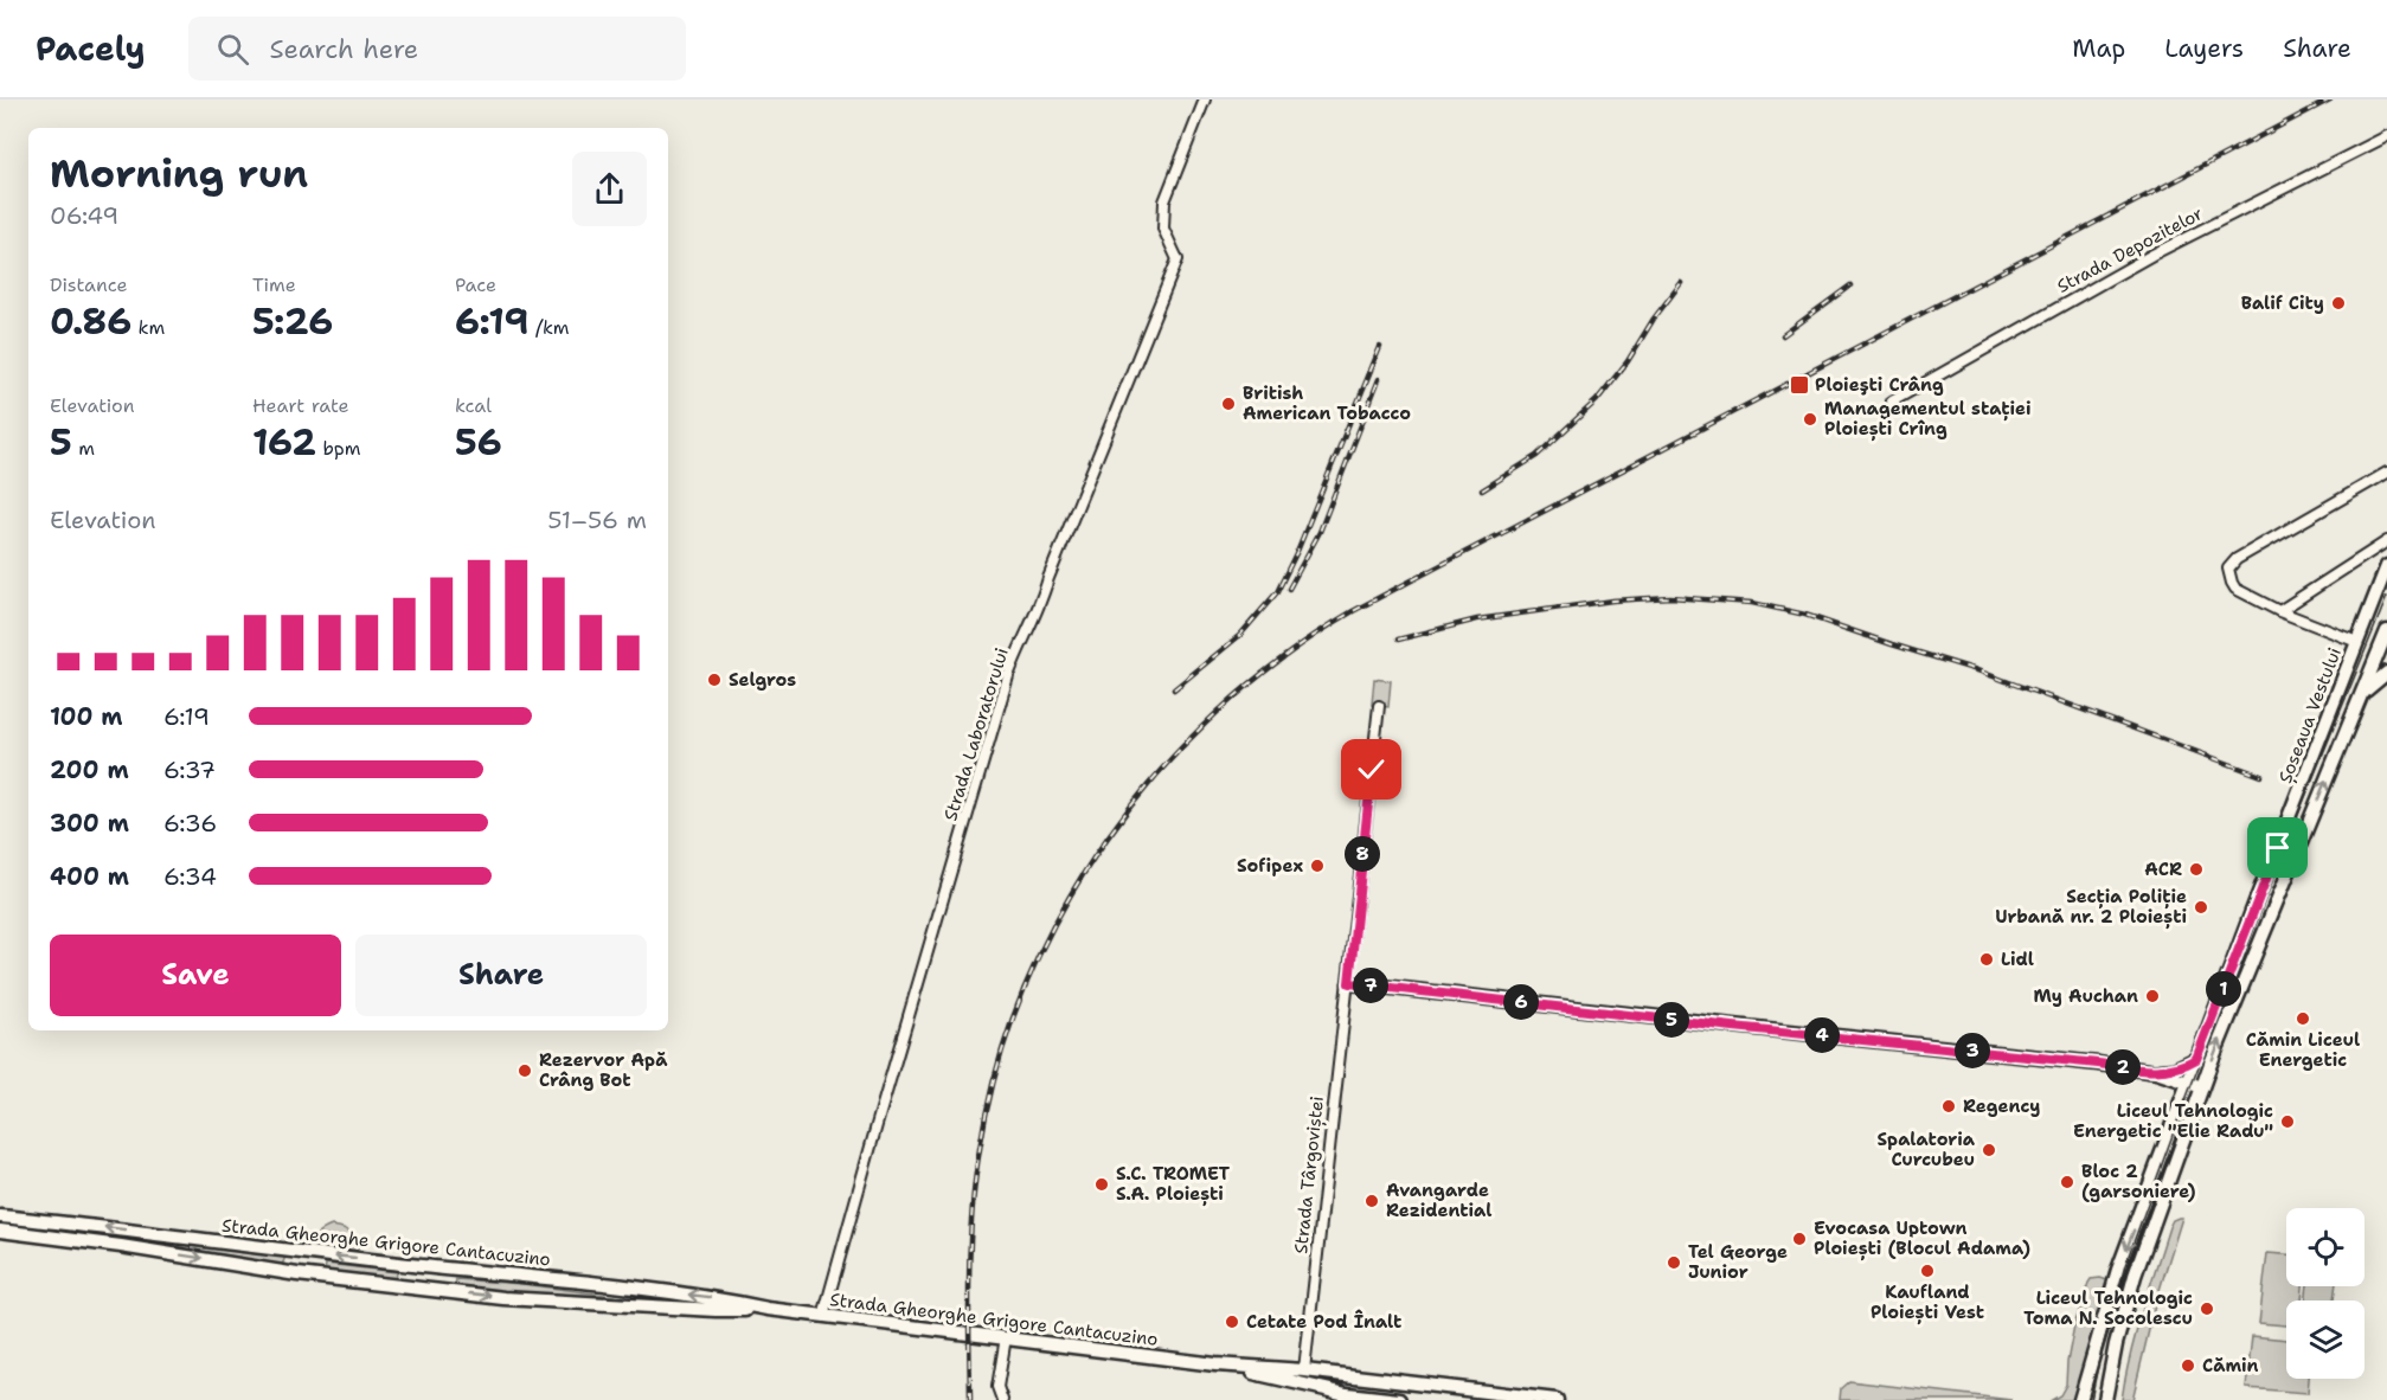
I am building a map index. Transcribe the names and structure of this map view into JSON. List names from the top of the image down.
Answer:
{
  "streets": {
    "main road": ["Șoseaua Vestului", "Strada Gheorghe Grigore Cantacuzino"],
    "street": ["Strada Depozitelor", "Strada Laboratorului", "Strada Târgoviștei"]
  },
  "crossings": [
    ["Strada Laboratorului", "Strada Gheorghe Grigore Cantacuzino"],
    ["Strada Târgoviștei", "Strada Gheorghe Grigore Cantacuzino"]
  ],
  "places": {
    "other": [
      "Balif City",
      "British American Tobacco",
      "Managementul stației Ploiești Crîng",
      "Selgros",
      "Sofipex",
      "ACR",
      "Secția Poliție Urbană nr. 2 Ploiești",
      "Lidl",
      "My Auchan",
      "Cămin Liceul Energetic",
      "Rezervor Apă Crâng Bot",
      "Regency",
      "Liceul Tehnologic Energetic \"Elie Radu\"",
      "Spalatoria Curcubeu",
      "Bloc 2 (garsoniere)",
      "S.C. TROMET S.A. Ploiești",
      "Avangarde Rezidential",
      "Evocasa Uptown Ploiești (Blocul Adama)",
      "Tel George Junior",
      "Kaufland Ploiești Vest",
      "Liceul Tehnologic Toma N. Socolescu",
      "Cetate Pod Înalt",
      "Cămin"
    ],
    "transit": ["Ploieşti Crâng"]
  },
  "page": {
    "header": "Pacely",
    "search": "Search here",
    "nav": ["Map", "Layers", "Share"],
    "heading": ["Morning run", "06:49"],
    "stats": [
      ["Distance", "0.86 km"],
      ["Time", "5:26"],
      ["Pace", "6:19 /km"],
      ["Elevation", "5 m"],
      ["Heart rate", "162 bpm"],
      ["kcal", "56"]
    ],
    "chart": ["Elevation", "51–56 m"],
    "list": [
      {
        "name": "100 m",
        "note": "6:19"
      },
      {
        "name": "200 m",
        "note": "6:37"
      },
      {
        "name": "300 m",
        "note": "6:36"
      },
      {
        "name": "400 m",
        "note": "6:34"
      }
    ],
    "pins": [
      "8",
      "7",
      "1",
      "6",
      "5",
      "4",
      "3",
      "2"
    ],
    "buttons": ["Save", "Share"]
  }
}
